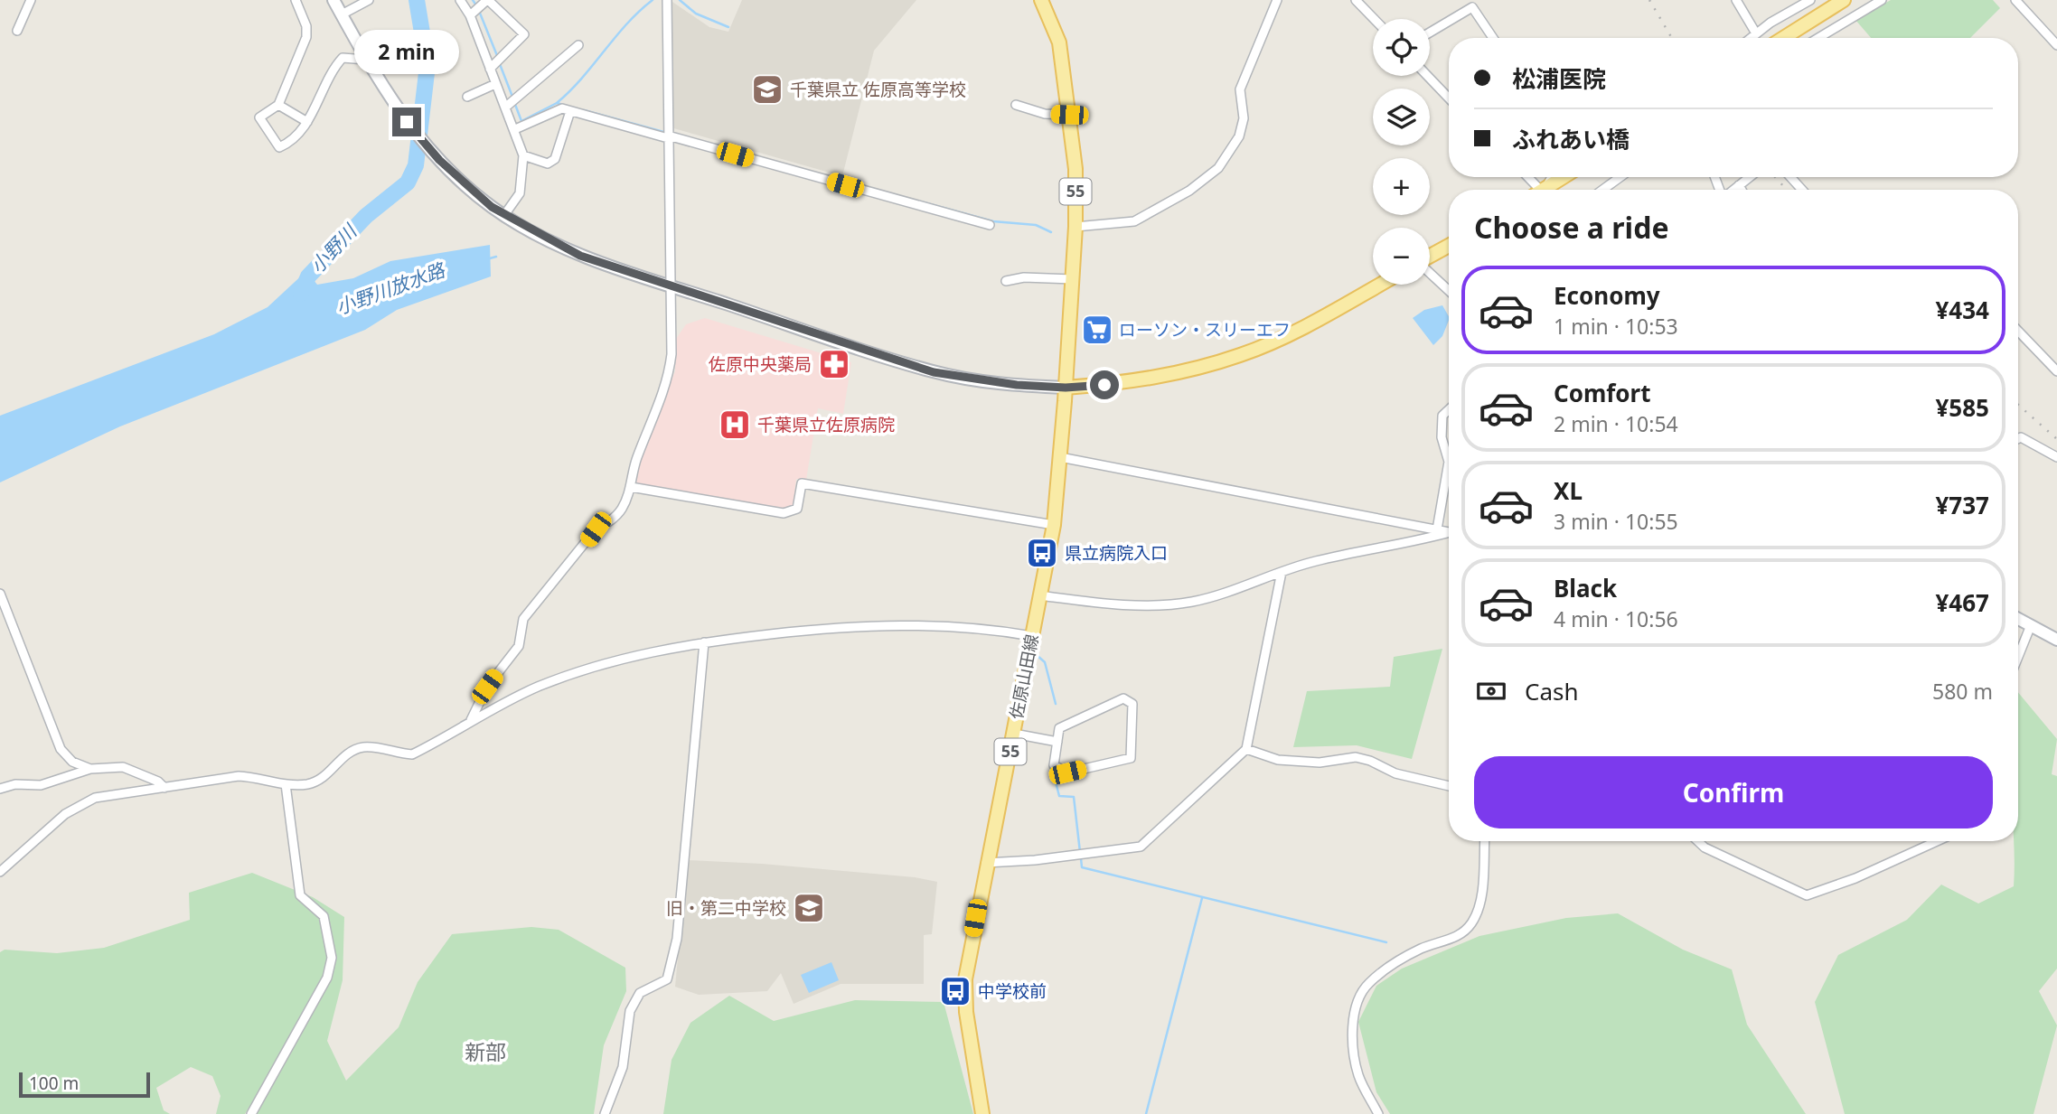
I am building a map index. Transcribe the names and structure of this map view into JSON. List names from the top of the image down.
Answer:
{
  "streets": {
    "main road": ["55", "佐原山田線"]
  },
  "districts": ["新部"],
  "water": ["小野川", "小野川放水路"],
  "places": {
    "school or university": ["千葉県立 佐原高等学校", "旧・第二中学校"],
    "supermarket": ["ローソン・スリーエフ"],
    "pharmacy": ["佐原中央薬局"],
    "hospital": ["千葉県立佐原病院"],
    "bus stop": ["県立病院入口", "中学校前"]
  },
  "scale_bar": "100 m",
  "page": {
    "map_buttons": ["+", "−"],
    "bubble": "2 min",
    "banner": ["松浦医院", "ふれあい橋"],
    "heading": "Choose a ride",
    "list": [
      {
        "name": "Economy",
        "note": "1 min · 10:53",
        "value": "¥434"
      },
      {
        "name": "Comfort",
        "note": "2 min · 10:54",
        "value": "¥585"
      },
      {
        "name": "XL",
        "note": "3 min · 10:55",
        "value": "¥737"
      },
      {
        "name": "Black",
        "note": "4 min · 10:56",
        "value": "¥467"
      }
    ],
    "pay": ["Cash", "580 m"],
    "buttons": "Confirm",
    "scale": "100 m"
  }
}
